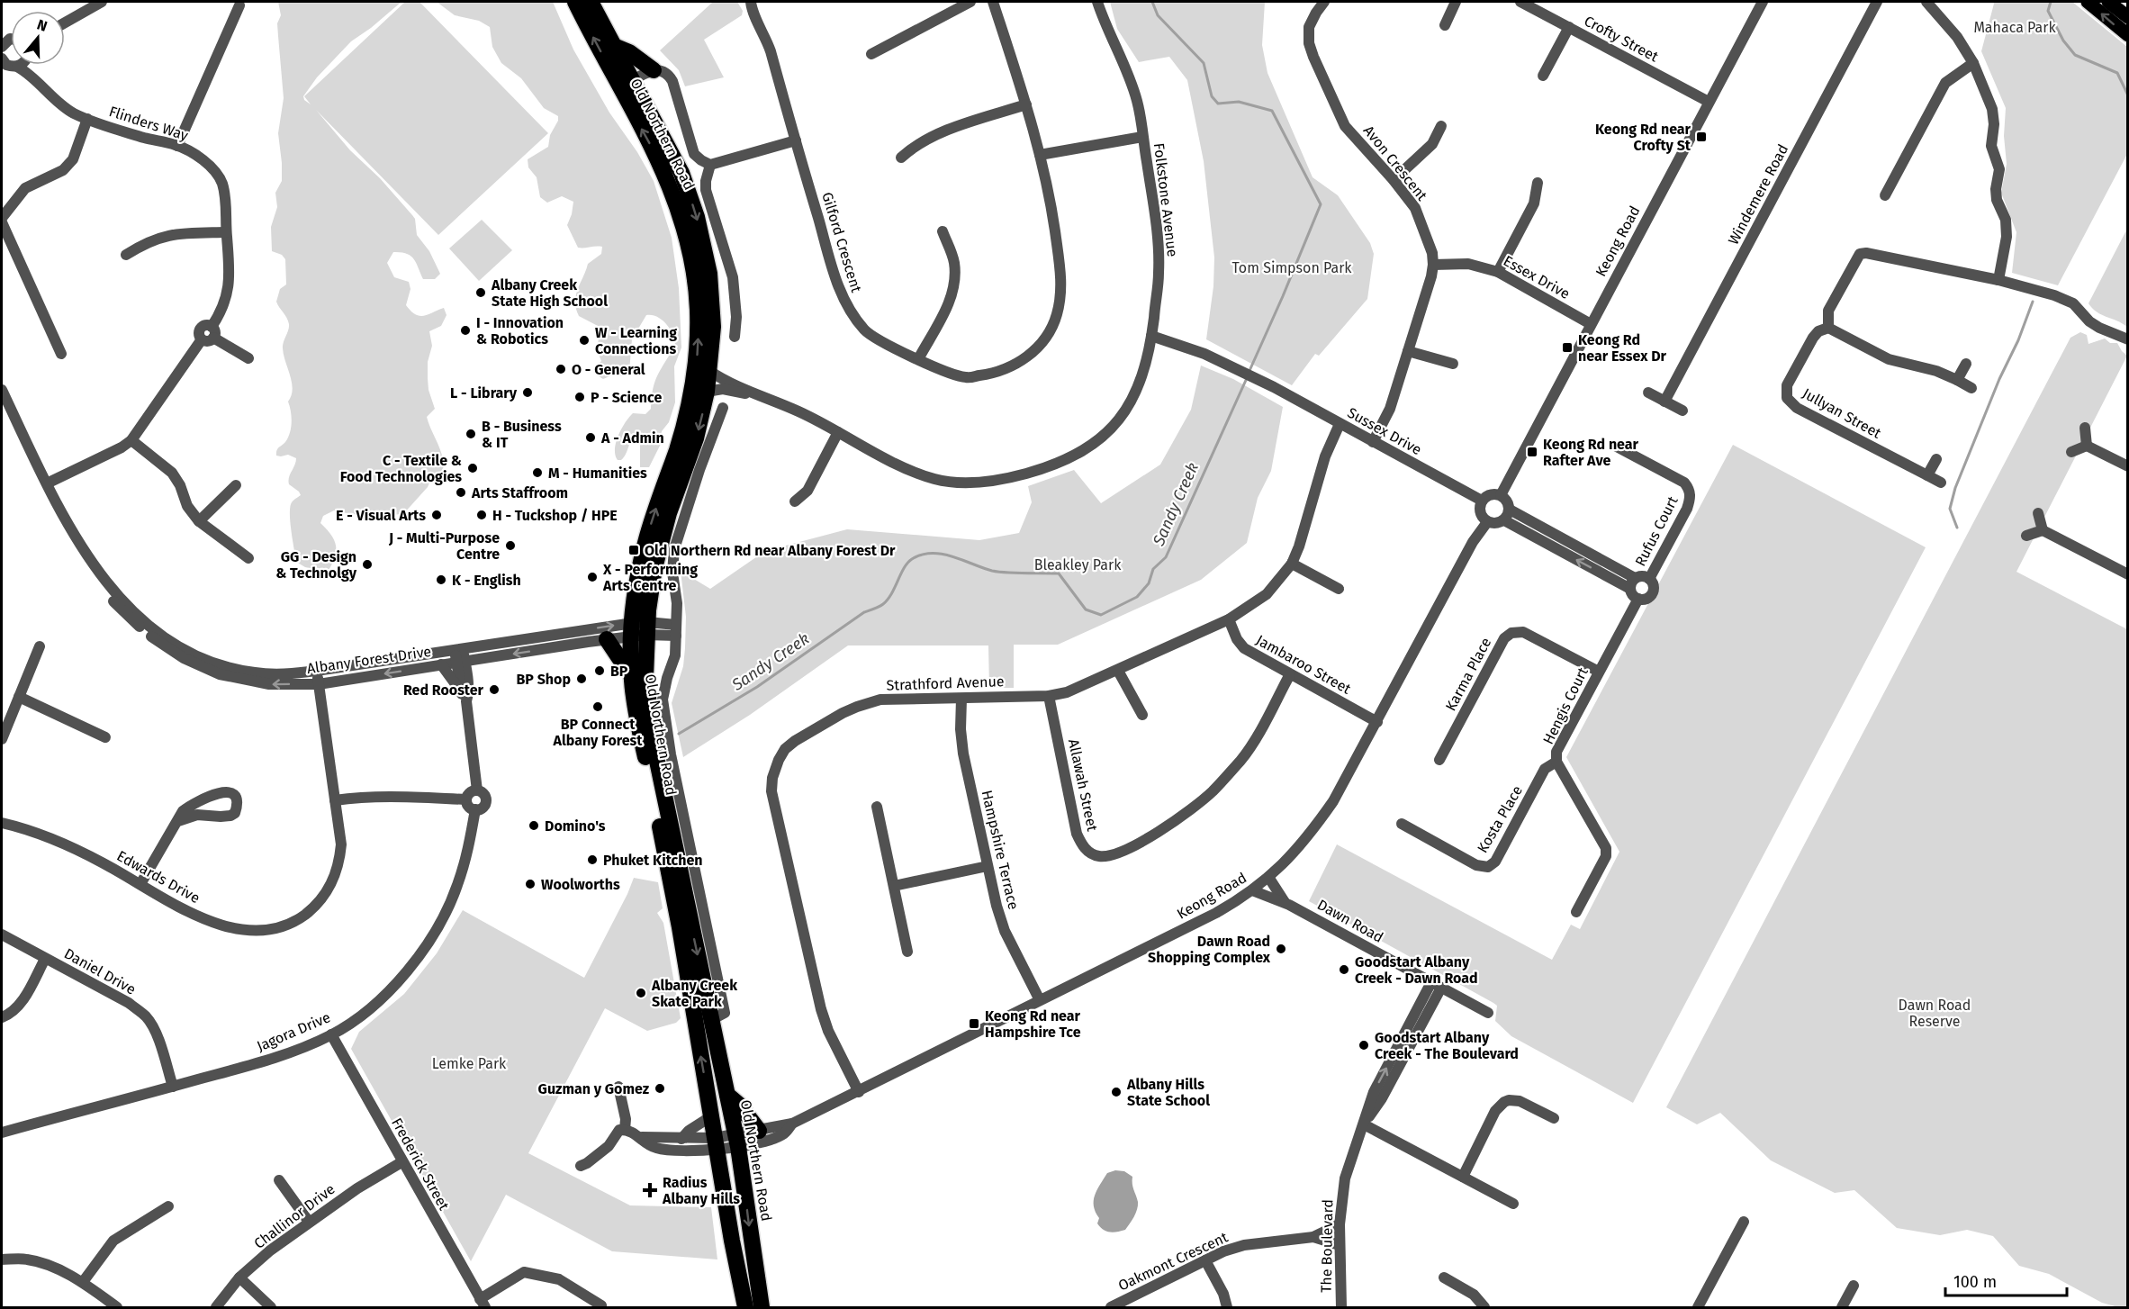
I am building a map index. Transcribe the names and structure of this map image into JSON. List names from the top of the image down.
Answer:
{
  "streets": {
    "highway": ["Old Northern Road"],
    "street": [
      "Crofty Street",
      "Flinders Way",
      "Avon Crescent",
      "Windemere Road",
      "Folkstone Avenue",
      "Keong Road",
      "Gilford Crescent",
      "Essex Drive",
      "Jullyan Street",
      "Sussex Drive",
      "Rufus Court",
      "Albany Forest Drive",
      "Jambaroo Street",
      "Karma Place",
      "Strathford Avenue",
      "Hengis Court",
      "Allawah Street",
      "Kosta Place",
      "Hampshire Terrace",
      "Edwards Drive",
      "Dawn Road",
      "Daniel Drive",
      "Jagora Drive",
      "Frederick Street",
      "Challinor Drive",
      "The Boulevard",
      "Oakmont Crescent"
    ]
  },
  "crossings": [
    ["Crofty Street", "Keong Road"],
    ["Flinders Way", "Albany Forest Drive"],
    ["Old Northern Road", "Folkstone Avenue"],
    ["Old Northern Road", "Keong Road"],
    ["Old Northern Road", "Albany Forest Drive"],
    ["Avon Crescent", "Essex Drive"],
    ["Avon Crescent", "Sussex Drive"],
    ["Folkstone Avenue", "Sussex Drive"],
    ["Keong Road", "Essex Drive"],
    ["Keong Road", "Sussex Drive"],
    ["Keong Road", "Jambaroo Street"],
    ["Keong Road", "Strathford Avenue"],
    ["Keong Road", "Hampshire Terrace"],
    ["Keong Road", "Dawn Road"],
    ["Sussex Drive", "Strathford Avenue"],
    ["Rufus Court", "Hengis Court"],
    ["Albany Forest Drive", "Edwards Drive"],
    ["Jambaroo Street", "Strathford Avenue"],
    ["Jambaroo Street", "Allawah Street"],
    ["Karma Place", "Hengis Court"],
    ["Strathford Avenue", "Allawah Street"],
    ["Strathford Avenue", "Hampshire Terrace"],
    ["Hengis Court", "Kosta Place"],
    ["Dawn Road", "The Boulevard"],
    ["Daniel Drive", "Jagora Drive"],
    ["Jagora Drive", "Frederick Street"],
    ["Frederick Street", "Challinor Drive"],
    ["The Boulevard", "Oakmont Crescent"]
  ],
  "water": ["Sandy Creek"],
  "parks": [
    "Mahaca Park",
    "Tom Simpson Park",
    "Bleakley Park",
    "Dawn Road Reserve",
    "Lemke Park"
  ],
  "places": {
    "transit": [
      "Keong Rd near Crofty St",
      "Keong Rd near Essex Dr",
      "Keong Rd near Rafter Ave",
      "Old Northern Rd near Albany Forest Dr",
      "Keong Rd near Hampshire Tce"
    ],
    "other": [
      "Albany Creek State High School",
      "I - Innovation & Robotics",
      "W - Learning Connections",
      "O - General",
      "L - Library",
      "P - Science",
      "B - Business & IT",
      "A - Admin",
      "C - Textile & Food Technologies",
      "M - Humanities",
      "Arts Staffroom",
      "E - Visual Arts",
      "H - Tuckshop / HPE",
      "J - Multi-Purpose Centre",
      "GG - Design & Technolgy",
      "X - Performing Arts Centre",
      "K - English",
      "BP",
      "BP Shop",
      "Red Rooster",
      "BP Connect Albany Forest",
      "Domino's",
      "Phuket Kitchen",
      "Woolworths",
      "Dawn Road Shopping Complex",
      "Goodstart Albany Creek - Dawn Road",
      "Albany Creek Skate Park",
      "Goodstart Albany Creek - The Boulevard",
      "Guzman y Gomez",
      "Albany Hills State School"
    ],
    "health": ["Radius Albany Hills"]
  },
  "scale_bar": "100 m",
  "north": "top"
}
